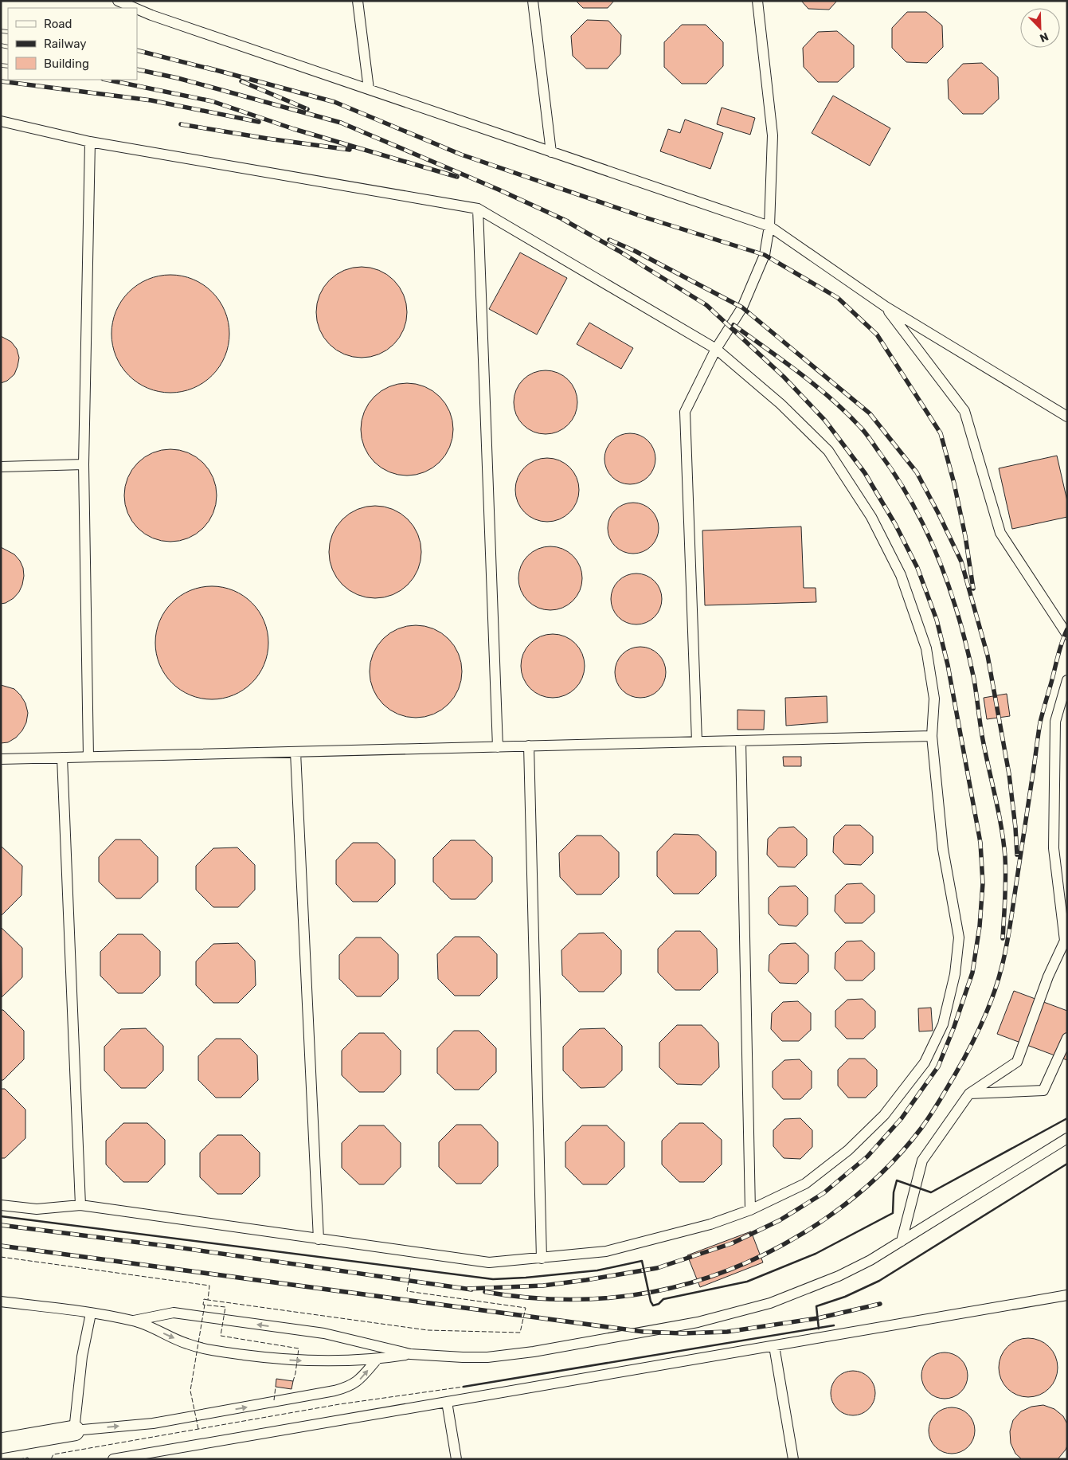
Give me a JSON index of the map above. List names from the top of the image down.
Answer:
{
  "legend": ["Road", "Railway", "Building"],
  "north": "bottom right"
}
